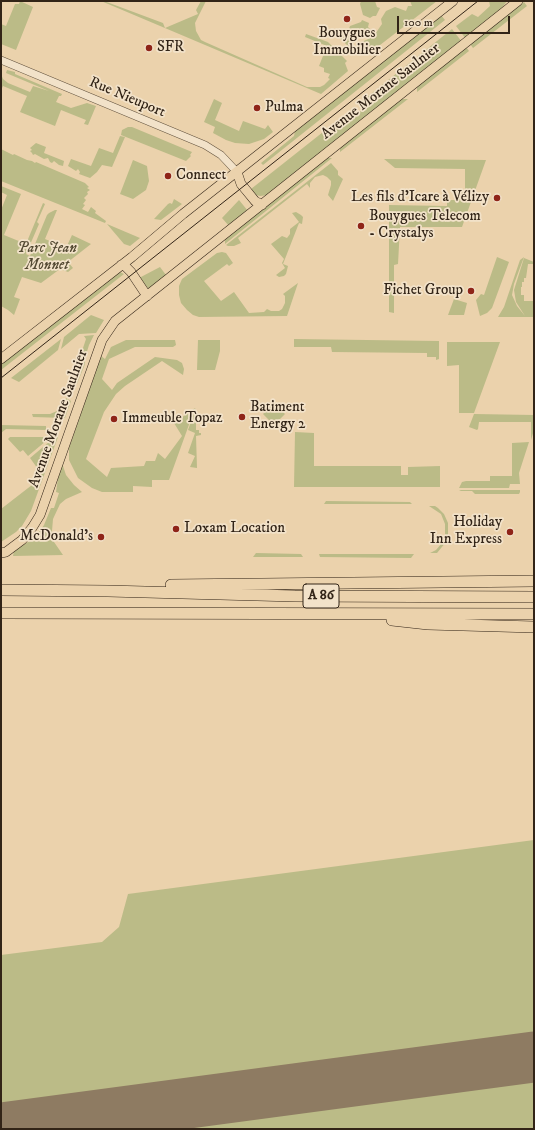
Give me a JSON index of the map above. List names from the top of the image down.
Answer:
{
  "streets": {
    "highway": ["A 86"],
    "main road": ["Avenue Morane Saulnier"],
    "street": ["Rue Nieuport"]
  },
  "crossings": [
    ["Avenue Morane Saulnier", "Rue Nieuport"]
  ],
  "parks": ["Parc Jean Monnet"],
  "places": [
    "Bouygues Immobilier",
    "SFR",
    "Pulma",
    "Connect",
    "Les fils d'Icare à Vélizy",
    "Bouygues Telecom - Crystalys",
    "Fichet Group",
    "Batiment Energy 2",
    "Immeuble Topaz",
    "Loxam Location",
    "Holiday Inn Express",
    "McDonald's"
  ],
  "scale_bar": "100 m"
}
